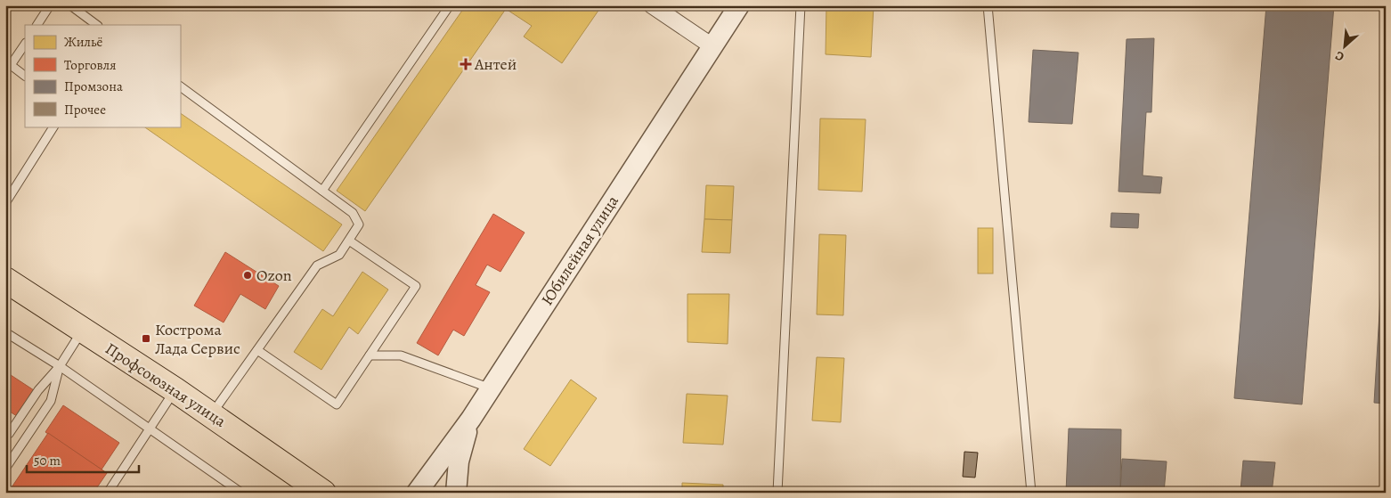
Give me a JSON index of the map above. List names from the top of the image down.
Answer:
{
  "streets": {
    "highway": ["Профсоюзная улица"],
    "street": ["Юбилейная улица"]
  },
  "places": {
    "health": ["Антей"],
    "other": ["Ozon"],
    "transit": ["Кострома Лада Сервис"]
  },
  "legend": [
    "Жильё",
    "Торговля",
    "Промзона",
    "Прочее"
  ],
  "scale_bar": "50 m",
  "north": "bottom left"
}
